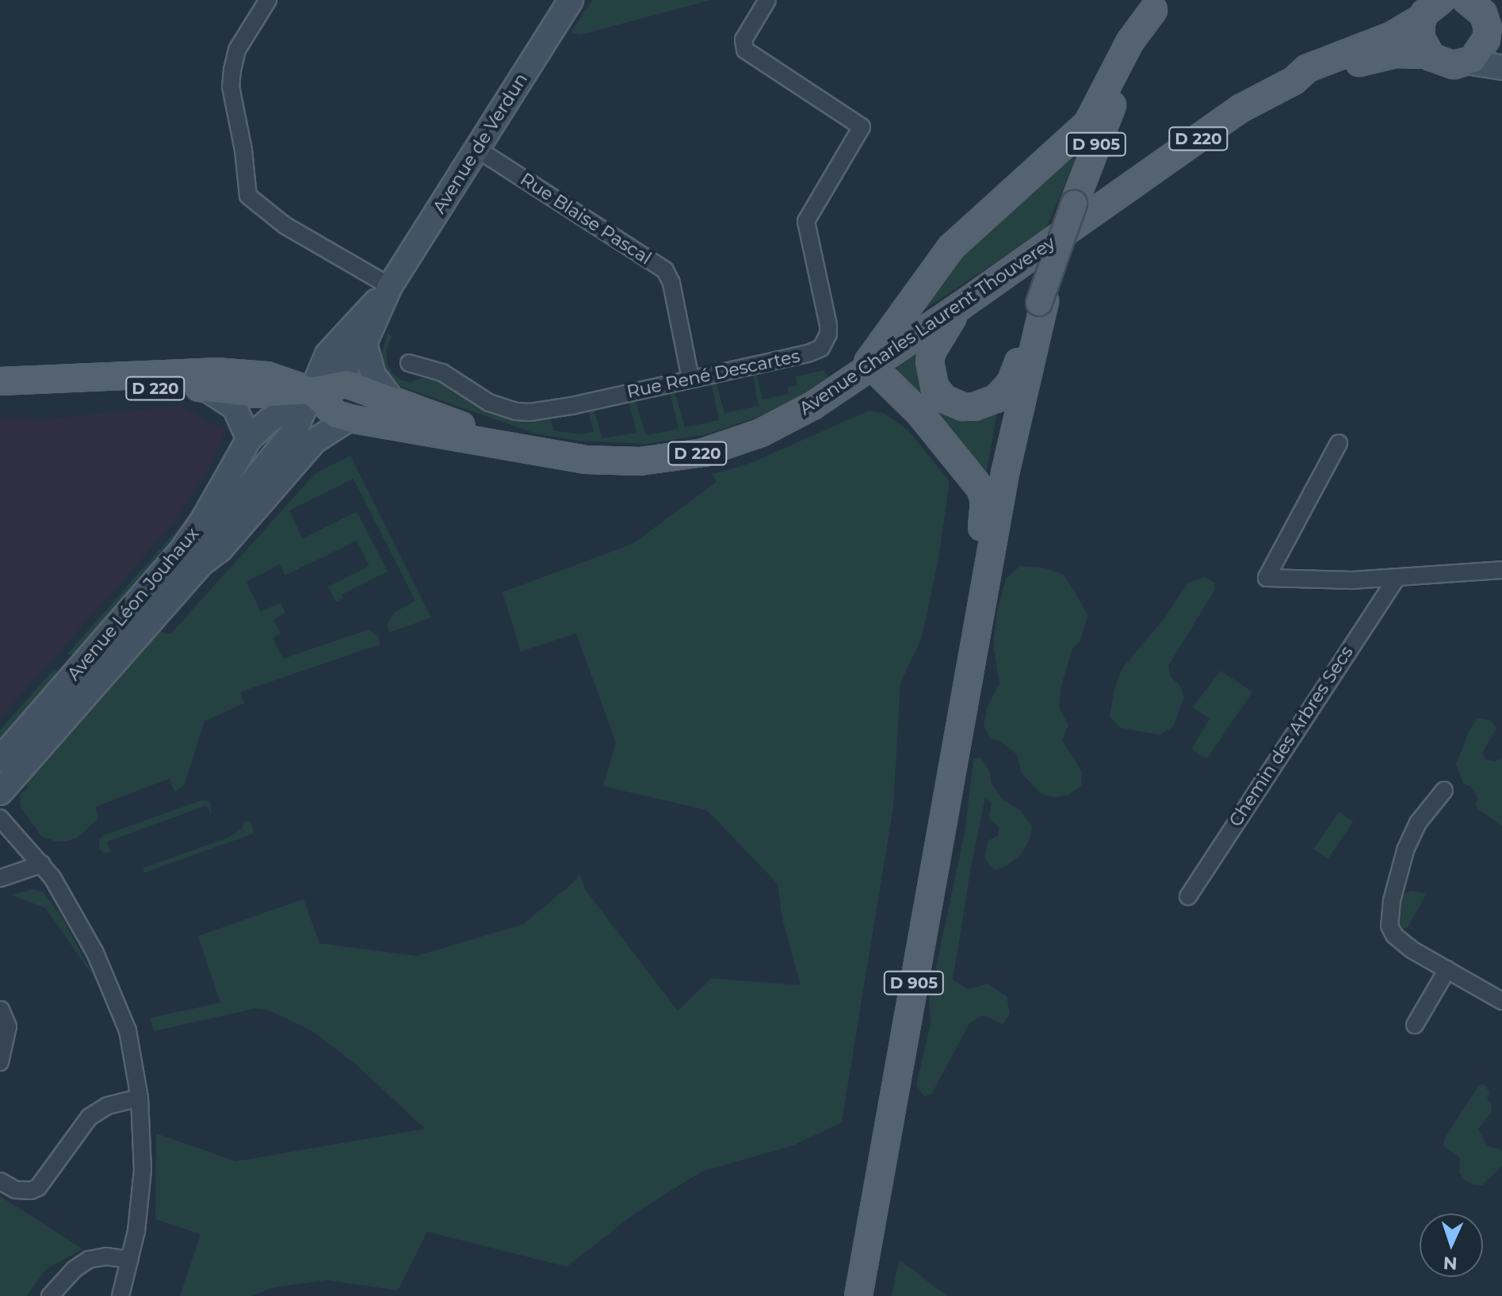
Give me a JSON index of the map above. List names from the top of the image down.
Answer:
{
  "streets": {
    "main road": [
      "D 220",
      "Avenue de Verdun",
      "D 905",
      "Avenue Charles Laurent Thouverey",
      "Avenue Léon Jouhaux"
    ],
    "street": ["Rue Blaise Pascal", "Rue René Descartes", "Chemin des Arbres Secs"]
  },
  "crossings": [
    ["D 220", "Avenue de Verdun"],
    ["D 220", "Avenue Charles Laurent Thouverey"],
    ["D 220", "Avenue Léon Jouhaux"],
    ["Avenue de Verdun", "Rue Blaise Pascal"],
    ["Avenue de Verdun", "Avenue Charles Laurent Thouverey"],
    ["Avenue de Verdun", "Avenue Léon Jouhaux"],
    ["D 905", "Avenue Charles Laurent Thouverey"],
    ["Rue Blaise Pascal", "Rue René Descartes"],
    ["Avenue Charles Laurent Thouverey", "Avenue Léon Jouhaux"]
  ],
  "north": "bottom"
}
